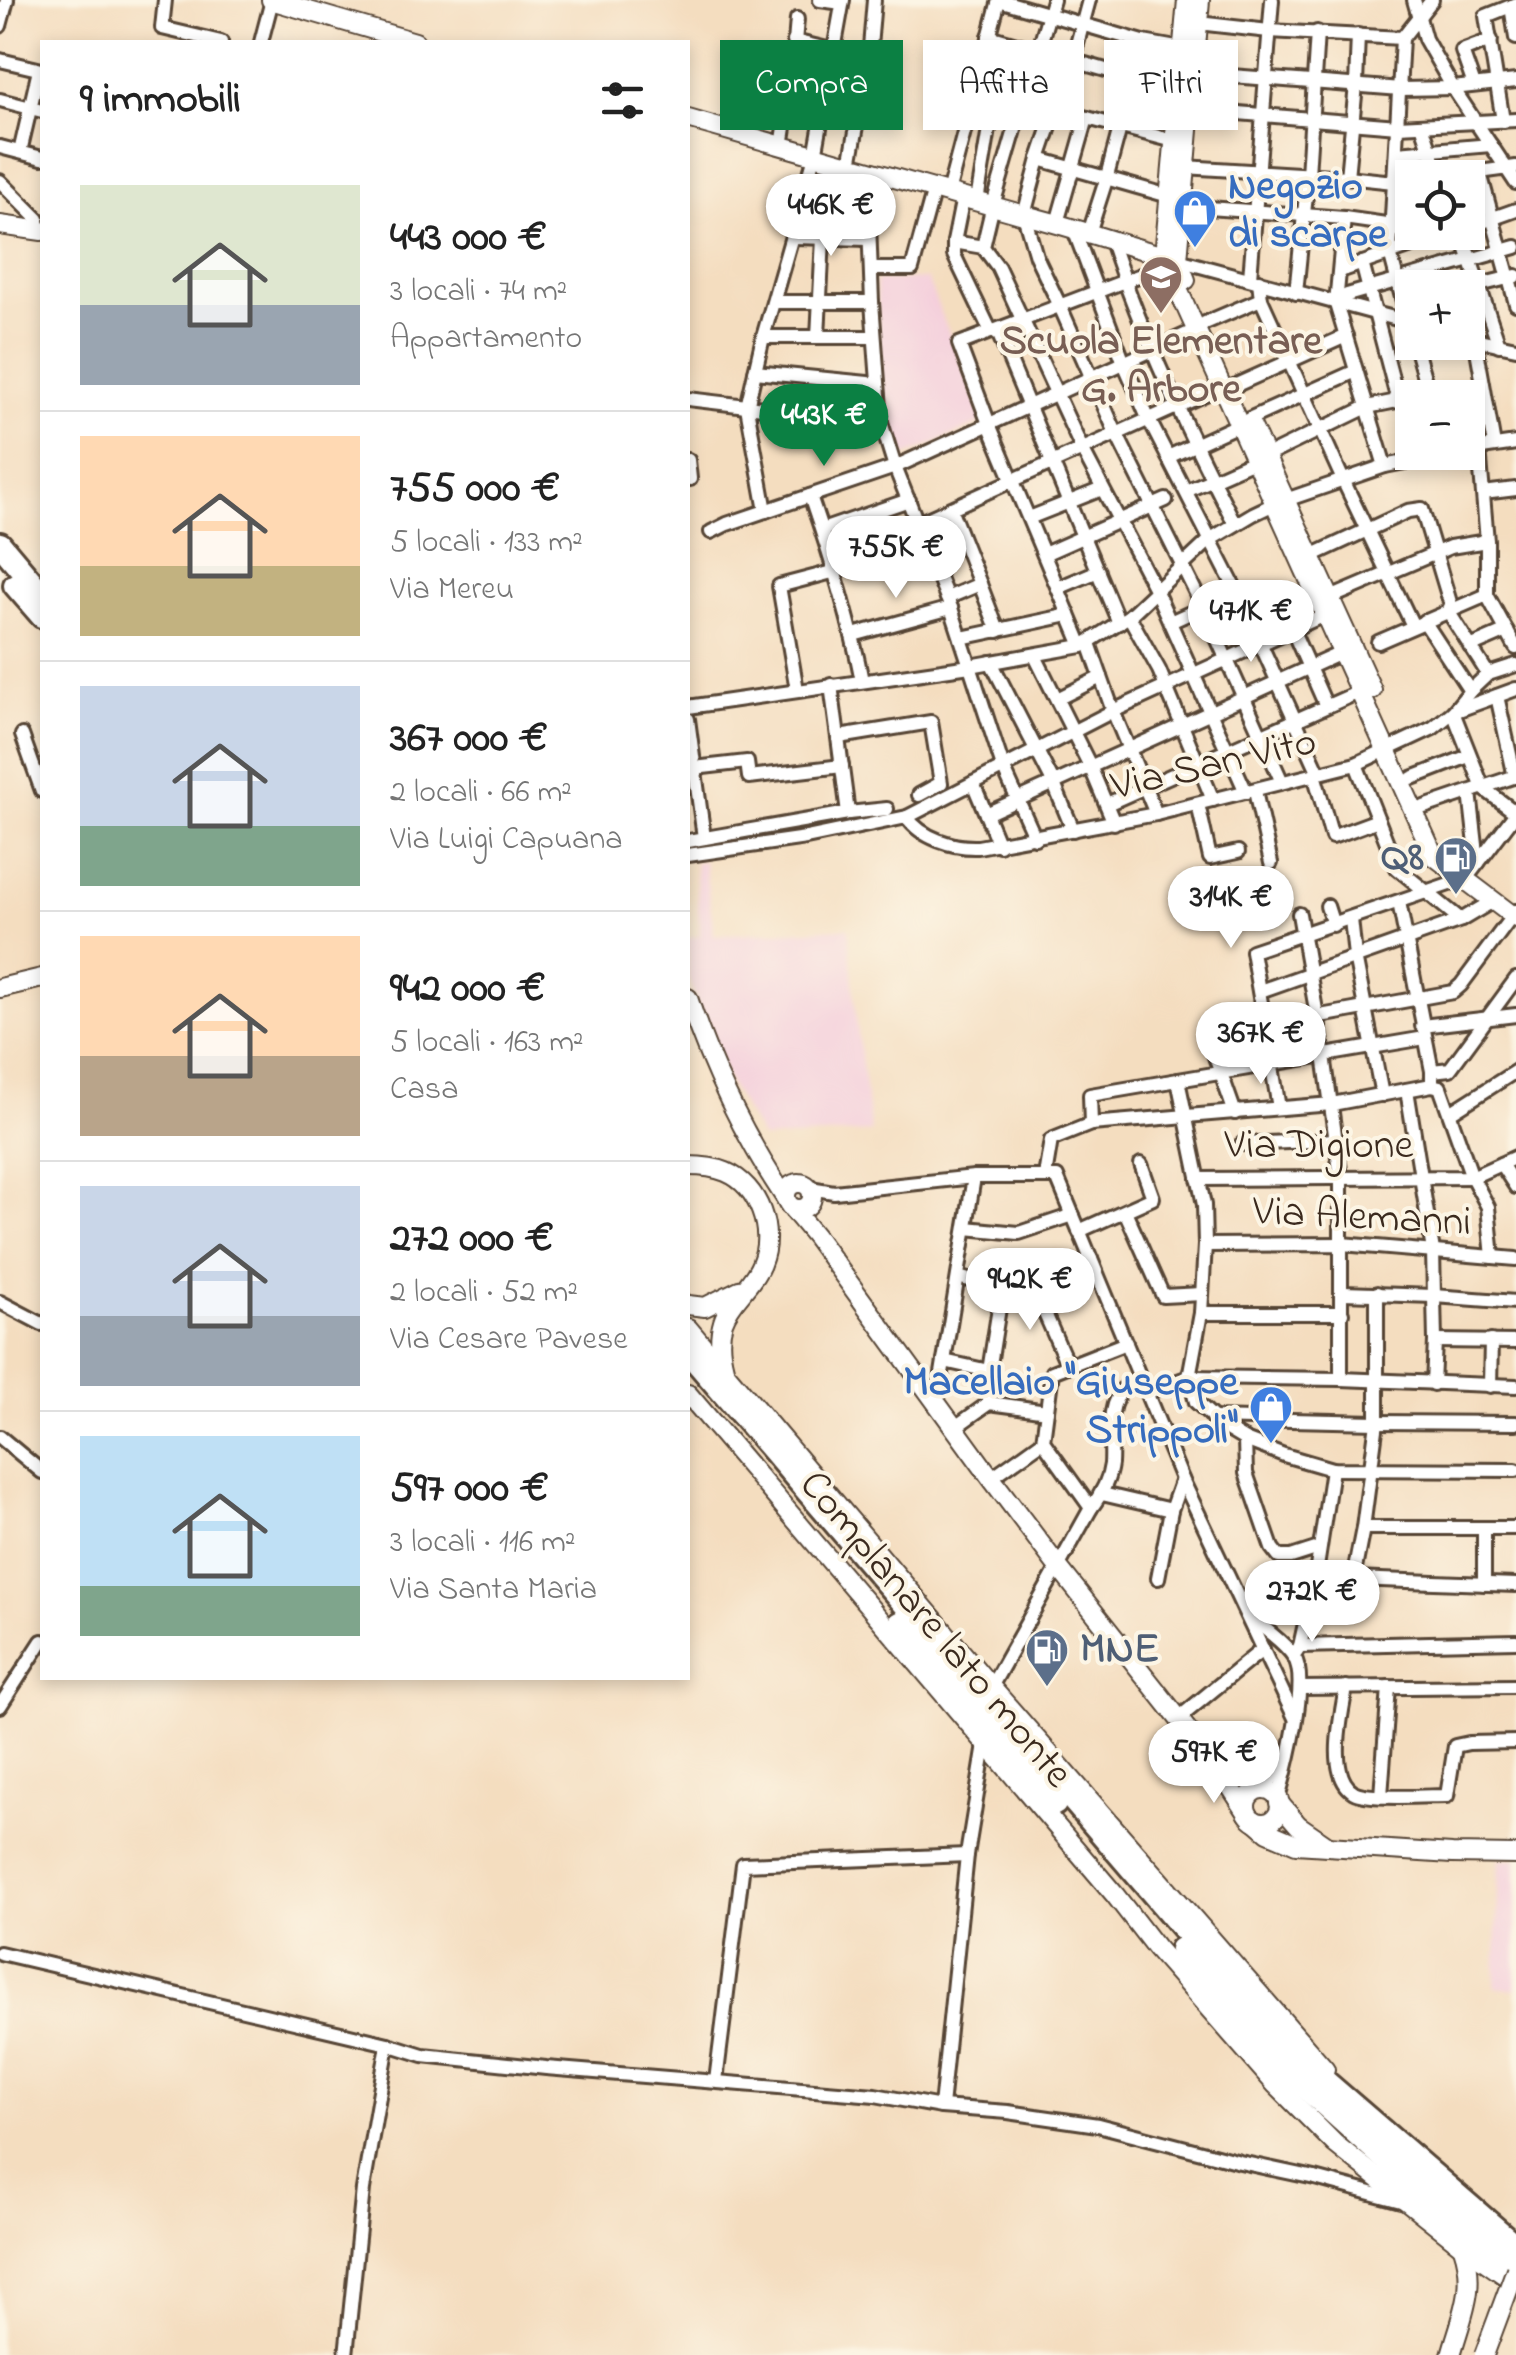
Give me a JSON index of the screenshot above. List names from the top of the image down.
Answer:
{
  "streets": {
    "street": [
      "Via San Vito",
      "Via Digione",
      "Via Alemanni",
      "Complanare lato monte"
    ]
  },
  "places": {
    "shop": ["Negozio di scarpe", "Macellaio \"Giuseppe Strippoli\""],
    "school or university": ["Scuola Elementare G. Arbore"],
    "fuel station": ["Q8", "MNE"]
  },
  "page": {
    "chip": ["Compra", "Affitta", "Filtri"],
    "heading": "9 immobili",
    "map_buttons": ["+", "−"],
    "list": [
      {
        "name": "443 000 €",
        "note": "3 locali · 74 m² · Appartamento"
      },
      {
        "name": "755 000 €",
        "note": "5 locali · 133 m² · Via Mereu"
      },
      {
        "name": "367 000 €",
        "note": "2 locali · 66 m² · Via Luigi Capuana"
      },
      {
        "name": "942 000 €",
        "note": "5 locali · 163 m² · Casa"
      },
      {
        "name": "272 000 €",
        "note": "2 locali · 52 m² · Via Cesare Pavese"
      },
      {
        "name": "597 000 €",
        "note": "3 locali · 116 m² · Via Santa Maria"
      }
    ],
    "price": [
      "446K €",
      "443K €",
      "755K €",
      "471K €",
      "314K €",
      "367K €",
      "942K €",
      "272K €",
      "597K €"
    ]
  }
}
